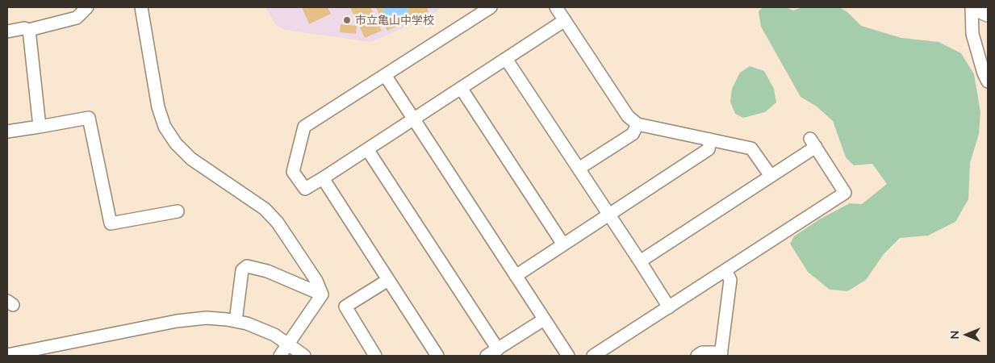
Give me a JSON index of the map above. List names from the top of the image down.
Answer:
{
  "places": ["市立亀山中学校"],
  "north": "left"
}
